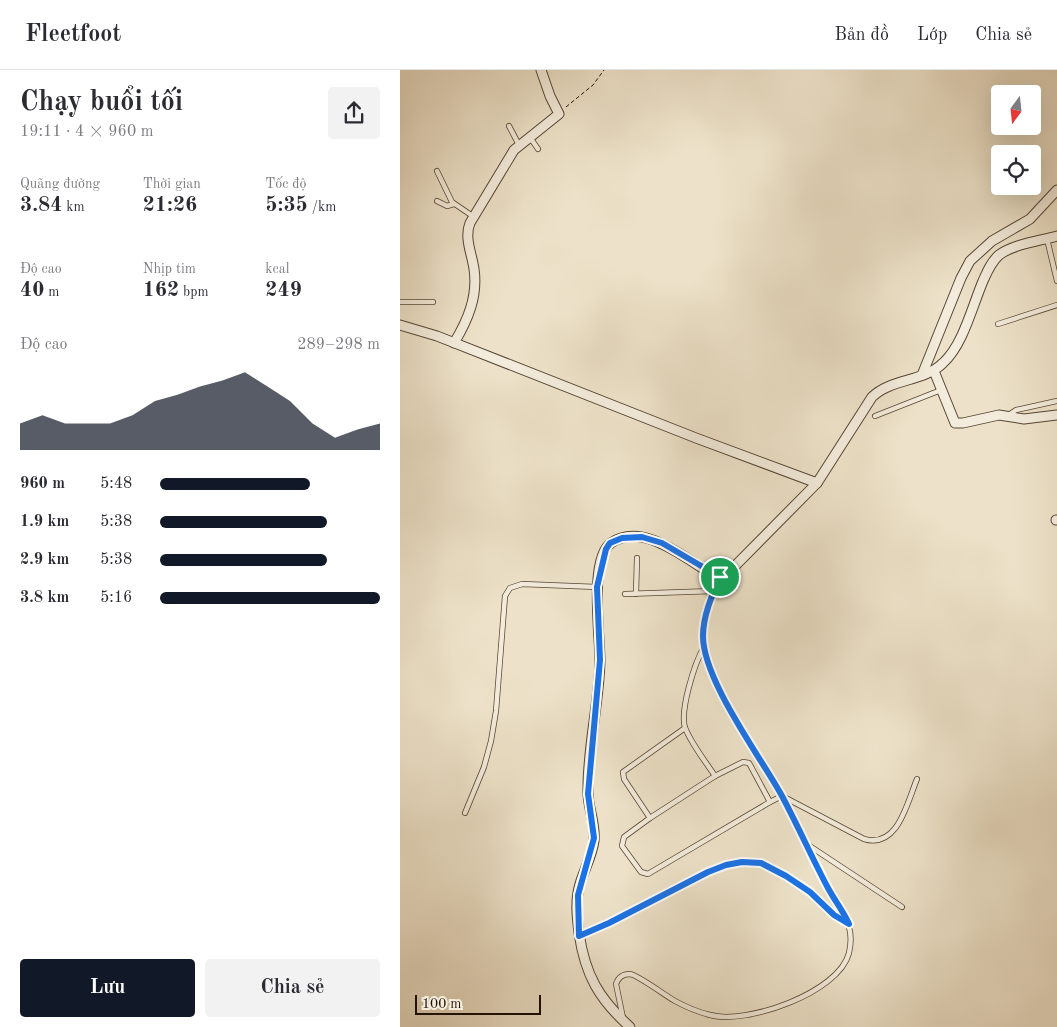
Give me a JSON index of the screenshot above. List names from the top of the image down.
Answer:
{
  "scale_bar": "100 m",
  "north": "bottom",
  "page": {
    "header": "Fleetfoot",
    "nav": ["Bản đồ", "Lớp", "Chia sẻ"],
    "heading": ["Chạy buổi tối", "19:11 · 4 × 960 m"],
    "stats": [
      ["Quãng đường", "3.84 km"],
      ["Thời gian", "21:26"],
      ["Tốc độ", "5:35 /km"],
      ["Độ cao", "40 m"],
      ["Nhịp tim", "162 bpm"],
      ["kcal", "249"]
    ],
    "chart": ["Độ cao", "289–298 m"],
    "list": [
      {
        "name": "960 m",
        "note": "5:48"
      },
      {
        "name": "1.9 km",
        "note": "5:38"
      },
      {
        "name": "2.9 km",
        "note": "5:38"
      },
      {
        "name": "3.8 km",
        "note": "5:16"
      }
    ],
    "buttons": ["Lưu", "Chia sẻ"],
    "scale": "100 m"
  }
}
